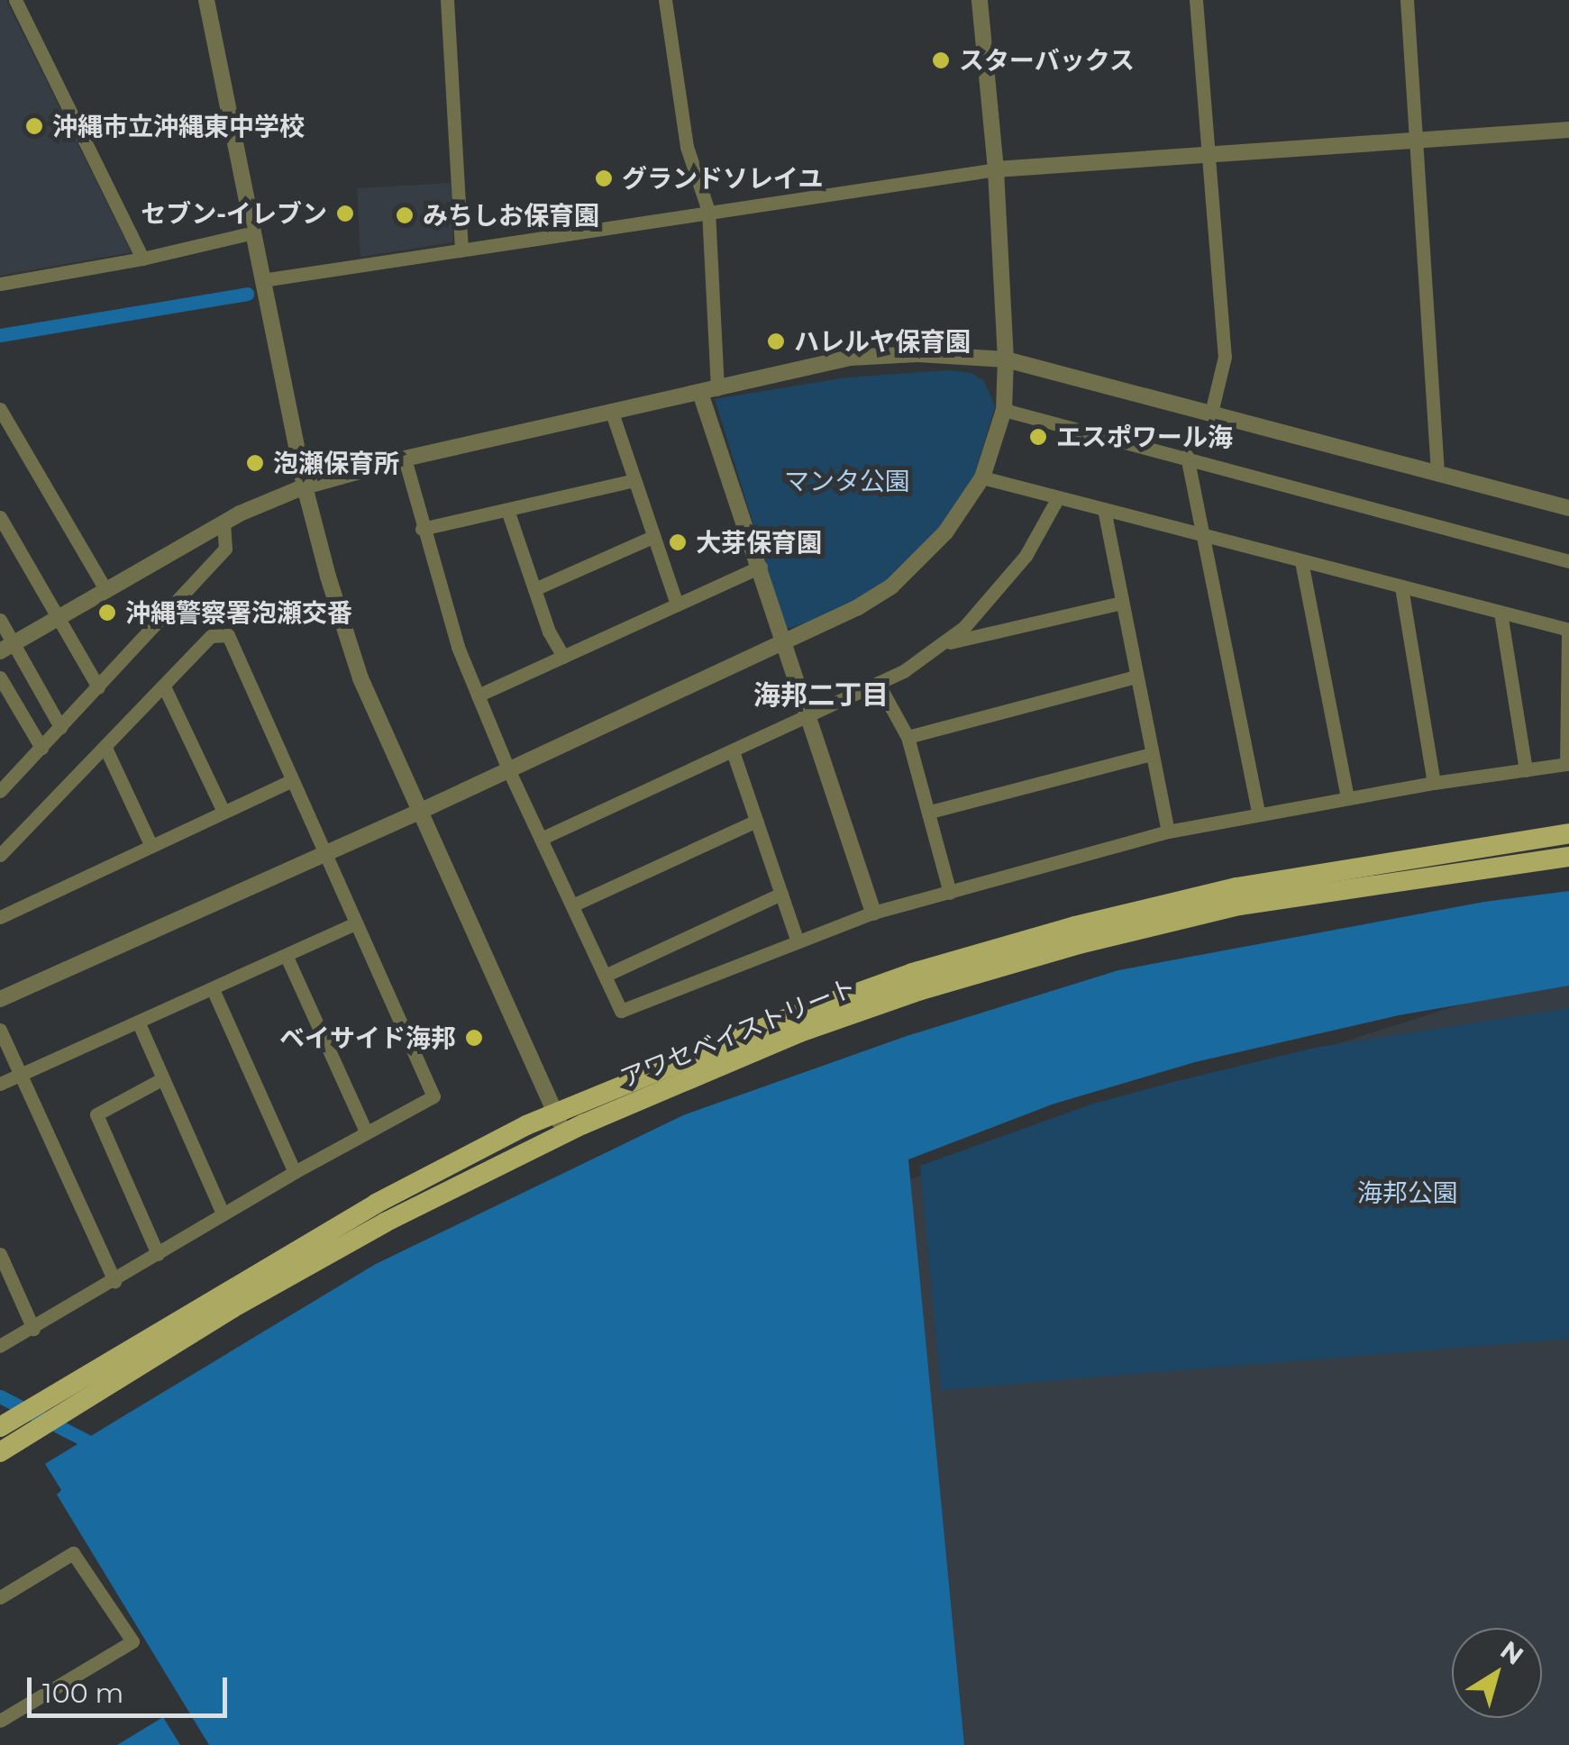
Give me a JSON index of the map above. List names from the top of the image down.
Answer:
{
  "streets": {
    "main road": ["アワセベイストリート"]
  },
  "districts": ["海邦二丁目"],
  "parks": ["マンタ公園", "海邦公園"],
  "places": [
    "スターバックス",
    "沖縄市立沖縄東中学校",
    "グランドソレイユ",
    "セブン-イレブン",
    "みちしお保育園",
    "ハレルヤ保育園",
    "エスポワール海",
    "泡瀬保育所",
    "大芽保育園",
    "沖縄警察署泡瀬交番",
    "ベイサイド海邦"
  ],
  "scale_bar": "100 m",
  "north": "top right"
}
